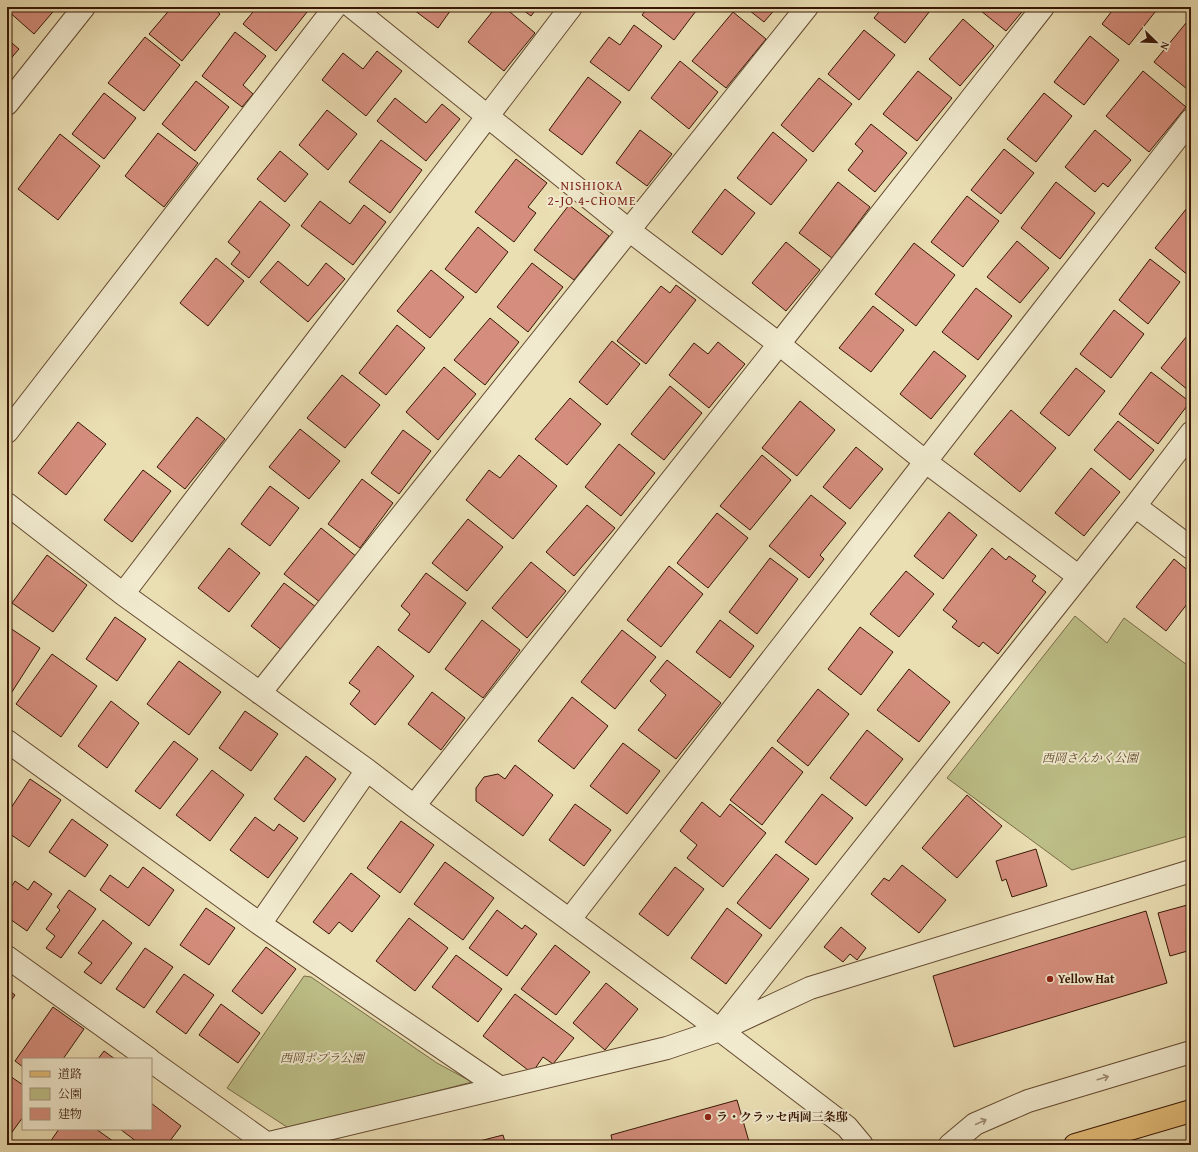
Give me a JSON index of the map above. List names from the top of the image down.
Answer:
{
  "districts": ["NISHIOKA 2-JO 4-CHOME"],
  "parks": ["西岡さんかく公園", "西岡ポプラ公園"],
  "places": ["Yellow Hat", "ラ・クラッセ西岡三条邸"],
  "legend": ["道路", "公園", "建物"],
  "north": "bottom right"
}
